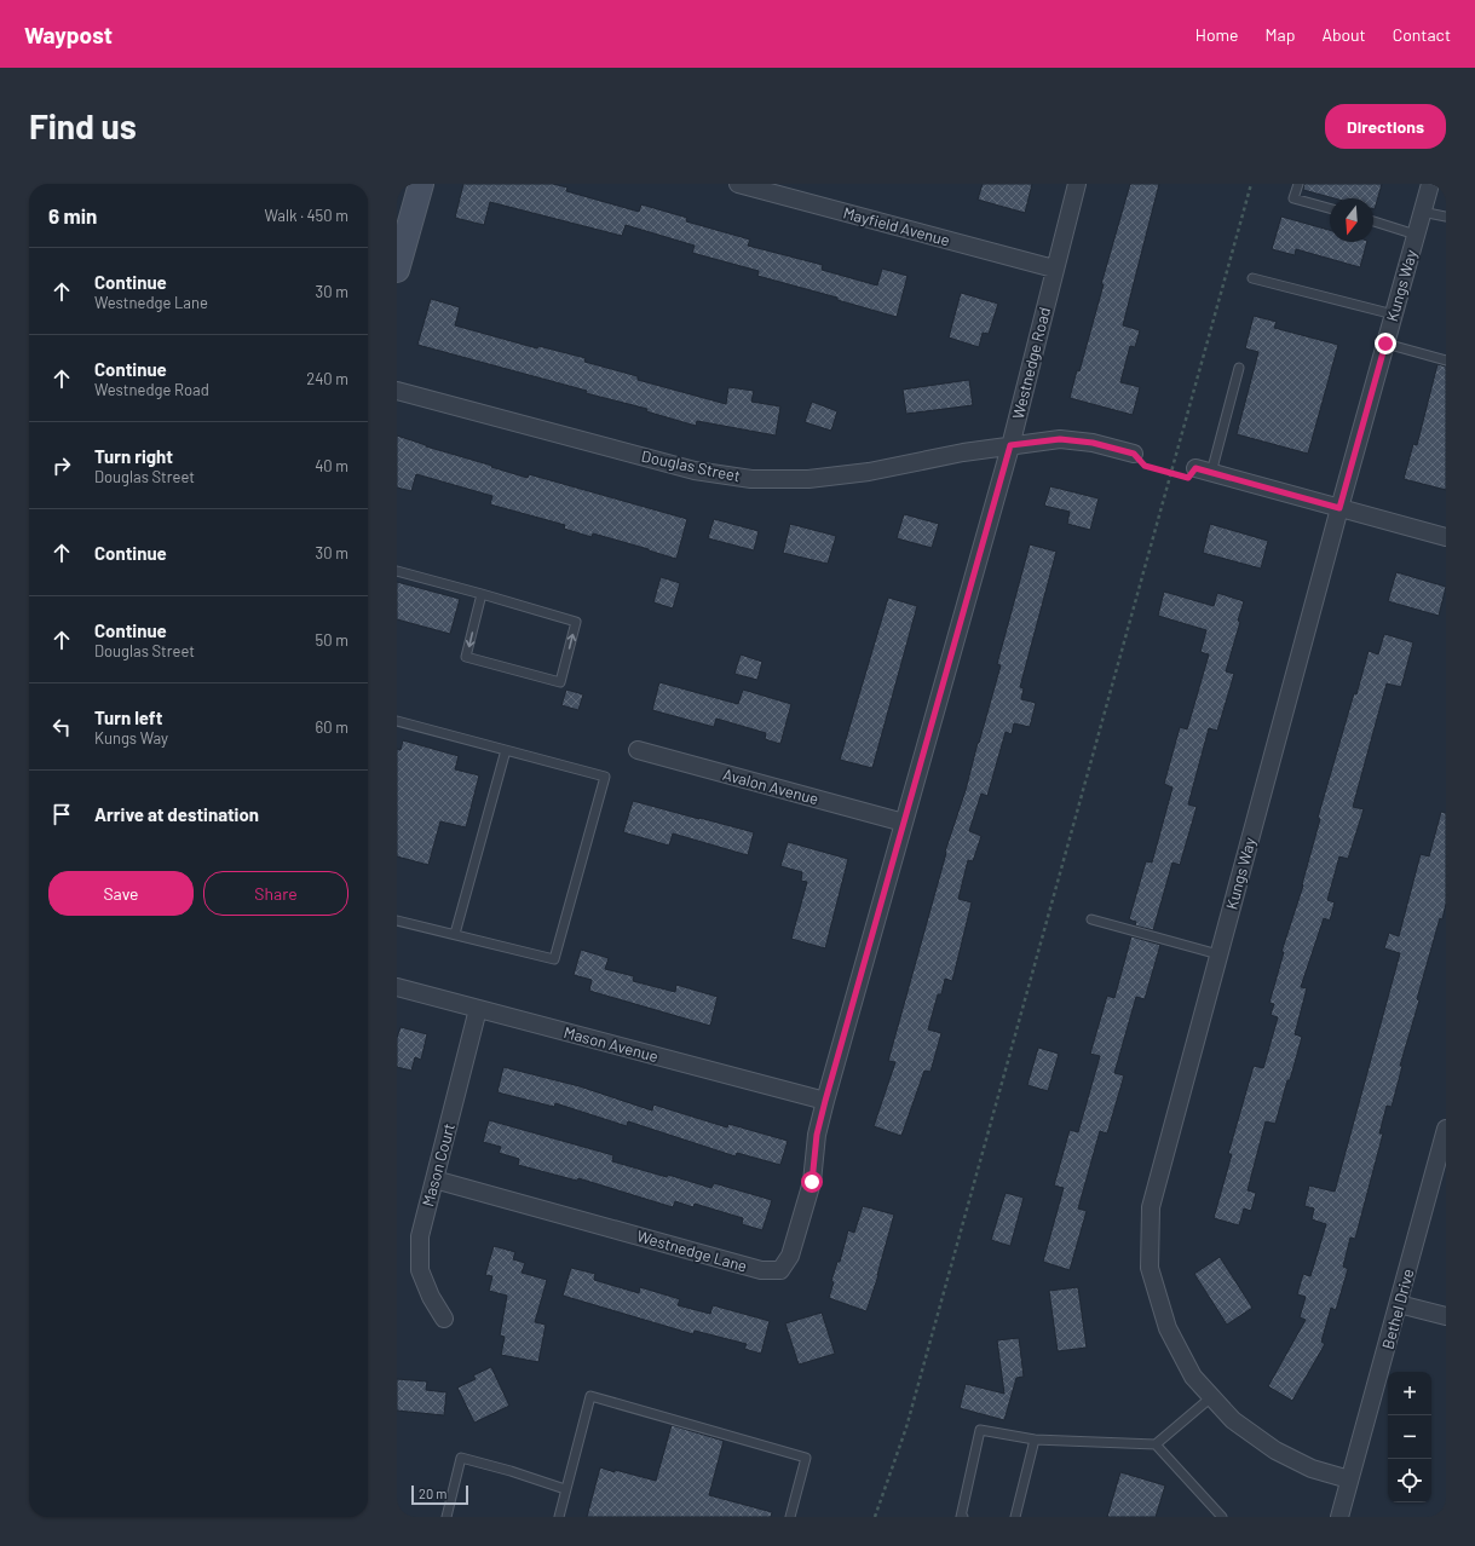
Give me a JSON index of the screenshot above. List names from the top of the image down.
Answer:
{
  "streets": {
    "street": [
      "Mayfield Avenue",
      "Kungs Way",
      "Westnedge Road",
      "Douglas Street",
      "Avalon Avenue",
      "Mason Avenue",
      "Mason Court",
      "Westnedge Lane",
      "Bethel Drive"
    ]
  },
  "crossings": [
    ["Mayfield Avenue", "Westnedge Road"],
    ["Kungs Way", "Bethel Drive"],
    ["Westnedge Road", "Douglas Street"],
    ["Westnedge Road", "Avalon Avenue"],
    ["Westnedge Road", "Mason Avenue"],
    ["Westnedge Road", "Westnedge Lane"],
    ["Mason Avenue", "Mason Court"],
    ["Mason Avenue", "Westnedge Lane"],
    ["Mason Court", "Westnedge Lane"]
  ],
  "scale_bar": "20 m",
  "north": "bottom",
  "page": {
    "header": "Waypost",
    "nav": [
      "Home",
      "Map",
      "About",
      "Contact"
    ],
    "buttons": [
      "Directions",
      ["Save", "Share"]
    ],
    "title": "Find us",
    "heading": ["6 min", "Walk · 450 m"],
    "list": [
      ["Continue", "Westnedge Lane", "30 m"],
      ["Continue", "Westnedge Road", "240 m"],
      ["Turn right", "Douglas Street", "40 m"],
      ["Continue", "30 m"],
      ["Continue", "Douglas Street", "50 m"],
      ["Turn left", "Kungs Way", "60 m"],
      "Arrive at destination"
    ],
    "map_buttons": ["+", "−"],
    "scale": "20 m"
  }
}
